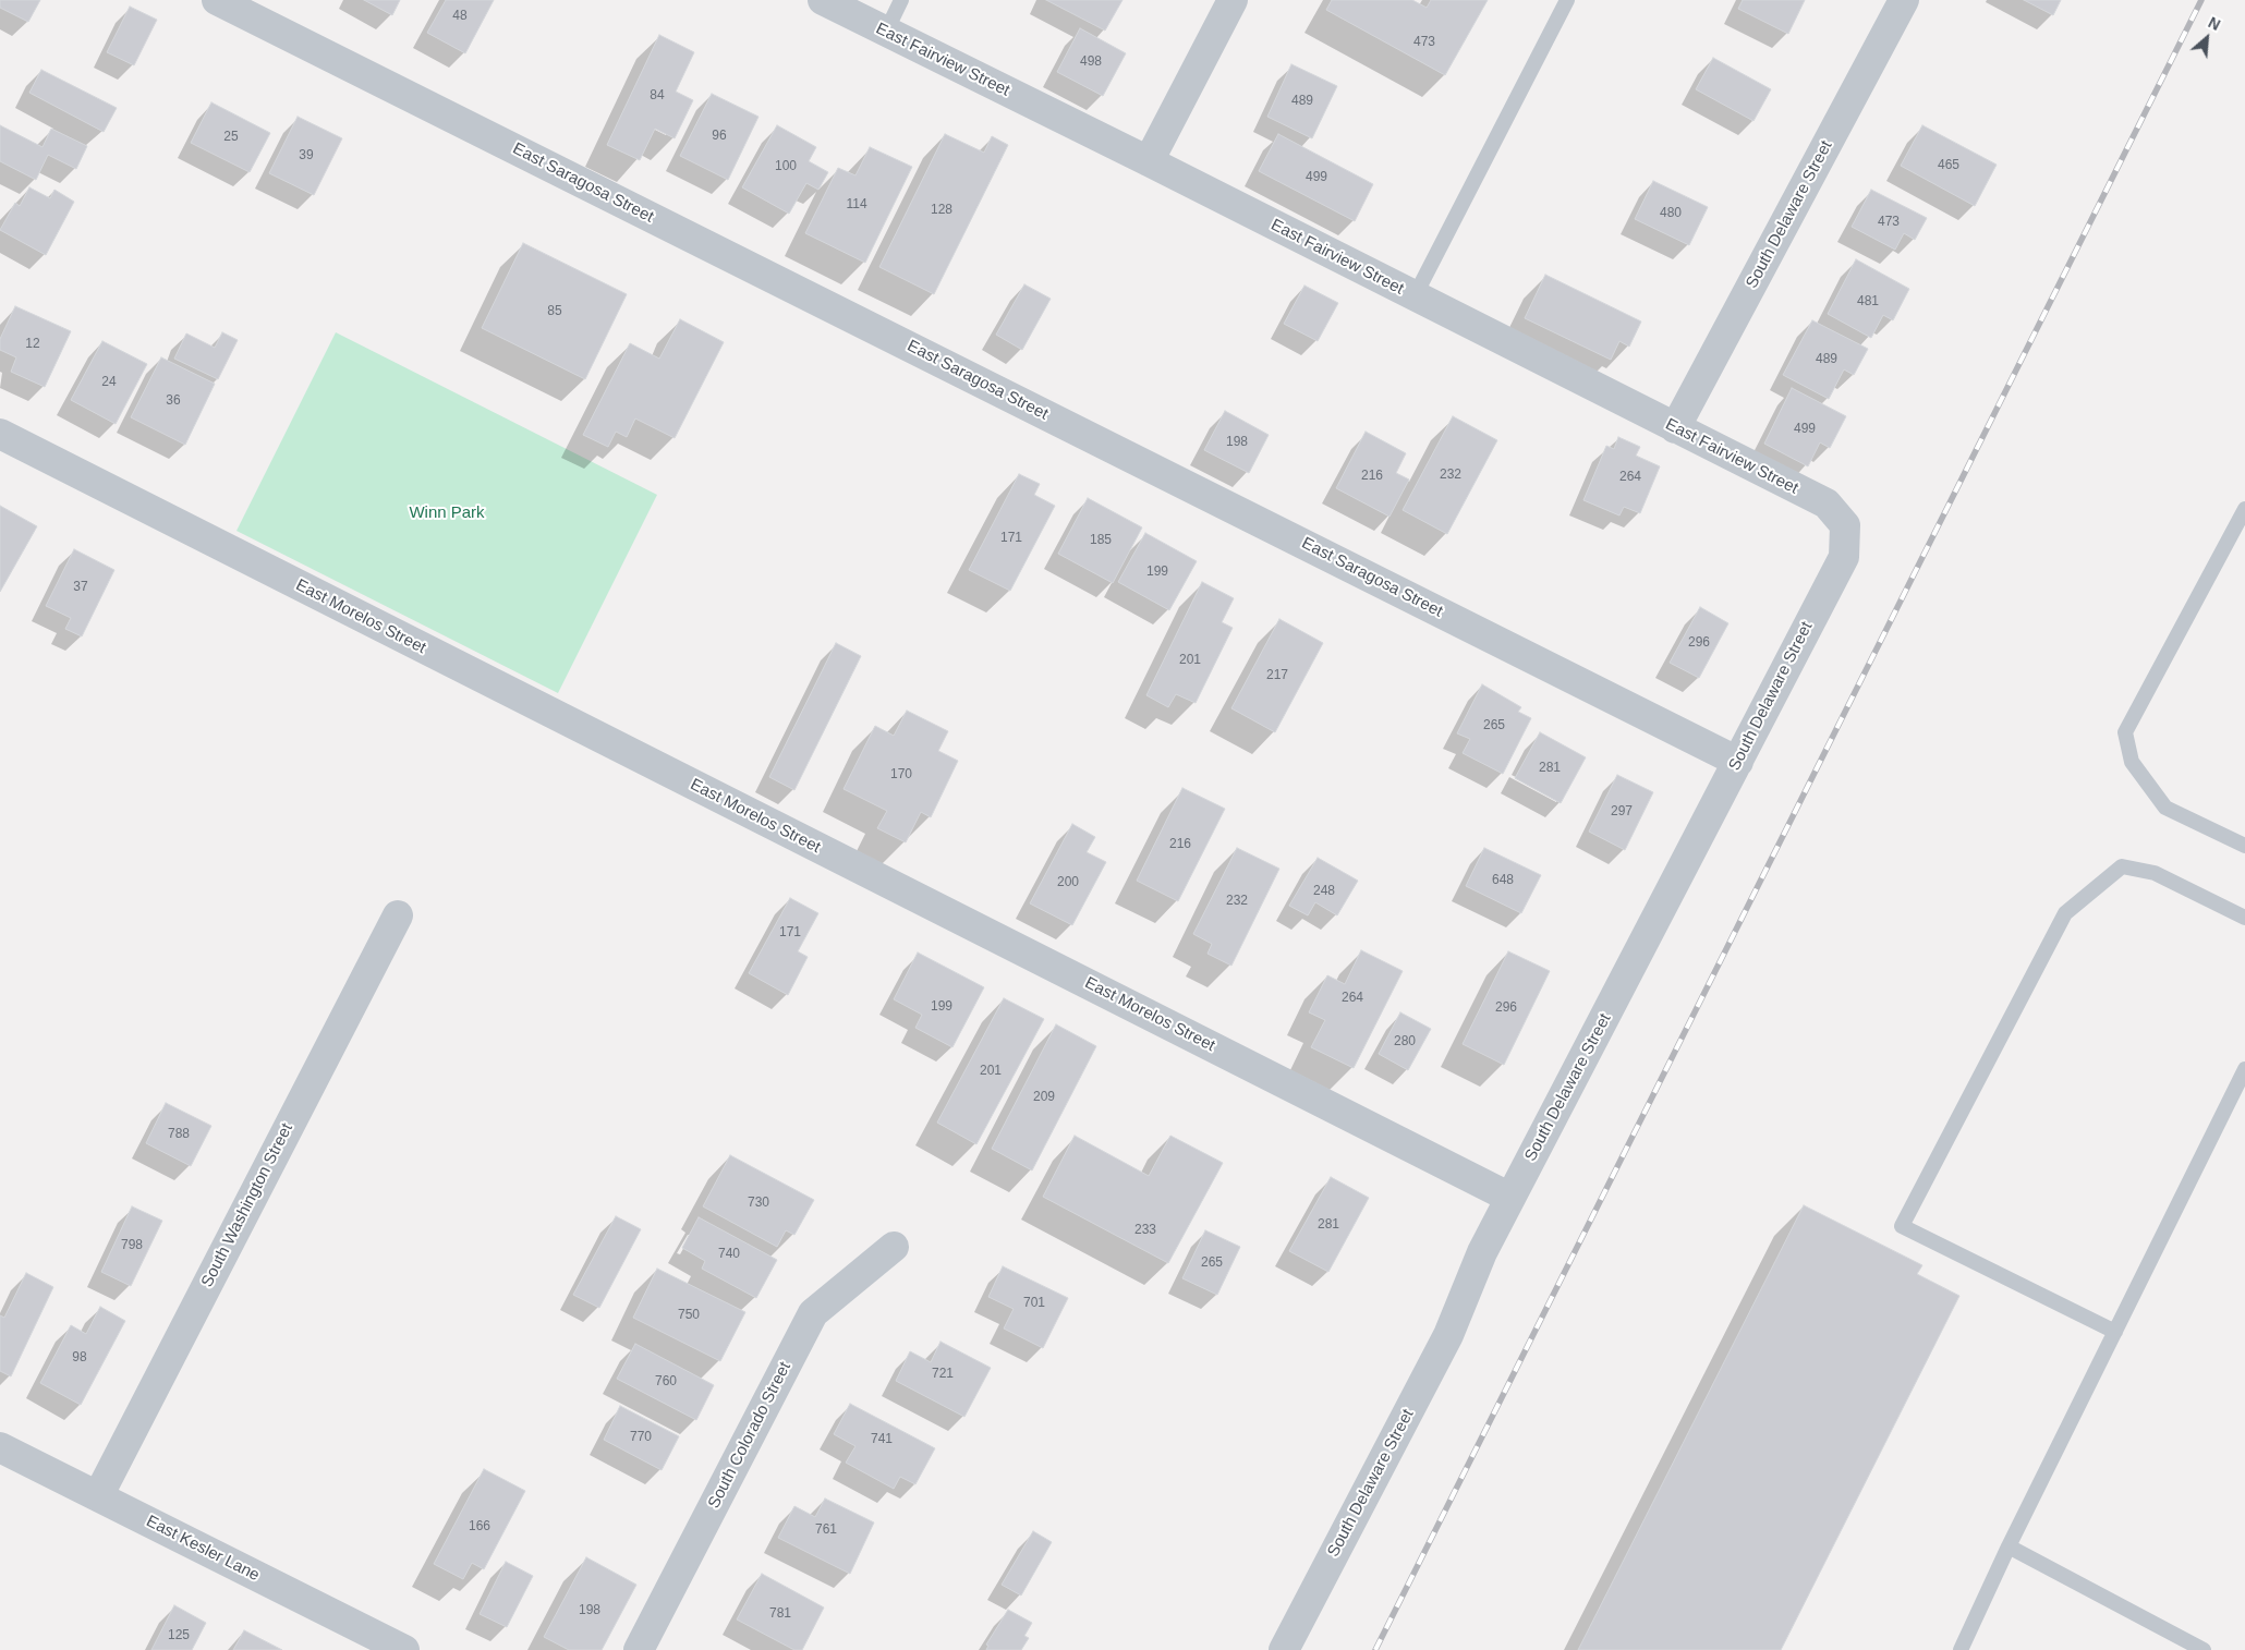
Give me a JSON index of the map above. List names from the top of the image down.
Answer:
{
  "streets": {
    "street": [
      "East Fairview Street",
      "East Saragosa Street",
      "South Delaware Street",
      "East Morelos Street",
      "South Washington Street",
      "South Colorado Street",
      "East Kesler Lane"
    ]
  },
  "crossings": [
    ["East Fairview Street", "South Delaware Street"],
    ["East Saragosa Street", "South Delaware Street"],
    ["South Delaware Street", "East Morelos Street"],
    ["South Washington Street", "East Kesler Lane"]
  ],
  "parks": ["Winn Park"],
  "house_numbers": [
    "48",
    "473",
    "498",
    "84",
    "489",
    "96",
    "25",
    "39",
    "465",
    "100",
    "499",
    "114",
    "128",
    "480",
    "473",
    "481",
    "85",
    "12",
    "489",
    "24",
    "36",
    "499",
    "198",
    "232",
    "216",
    "264",
    "171",
    "185",
    "199",
    "37",
    "296",
    "201",
    "217",
    "265",
    "281",
    "170",
    "297",
    "216",
    "648",
    "200",
    "248",
    "232",
    "171",
    "264",
    "199",
    "296",
    "280",
    "201",
    "209",
    "788",
    "730",
    "281",
    "233",
    "798",
    "740",
    "265",
    "701",
    "750",
    "98",
    "721",
    "760",
    "770",
    "741",
    "166",
    "761",
    "198",
    "781",
    "125"
  ],
  "north": "top right"
}
